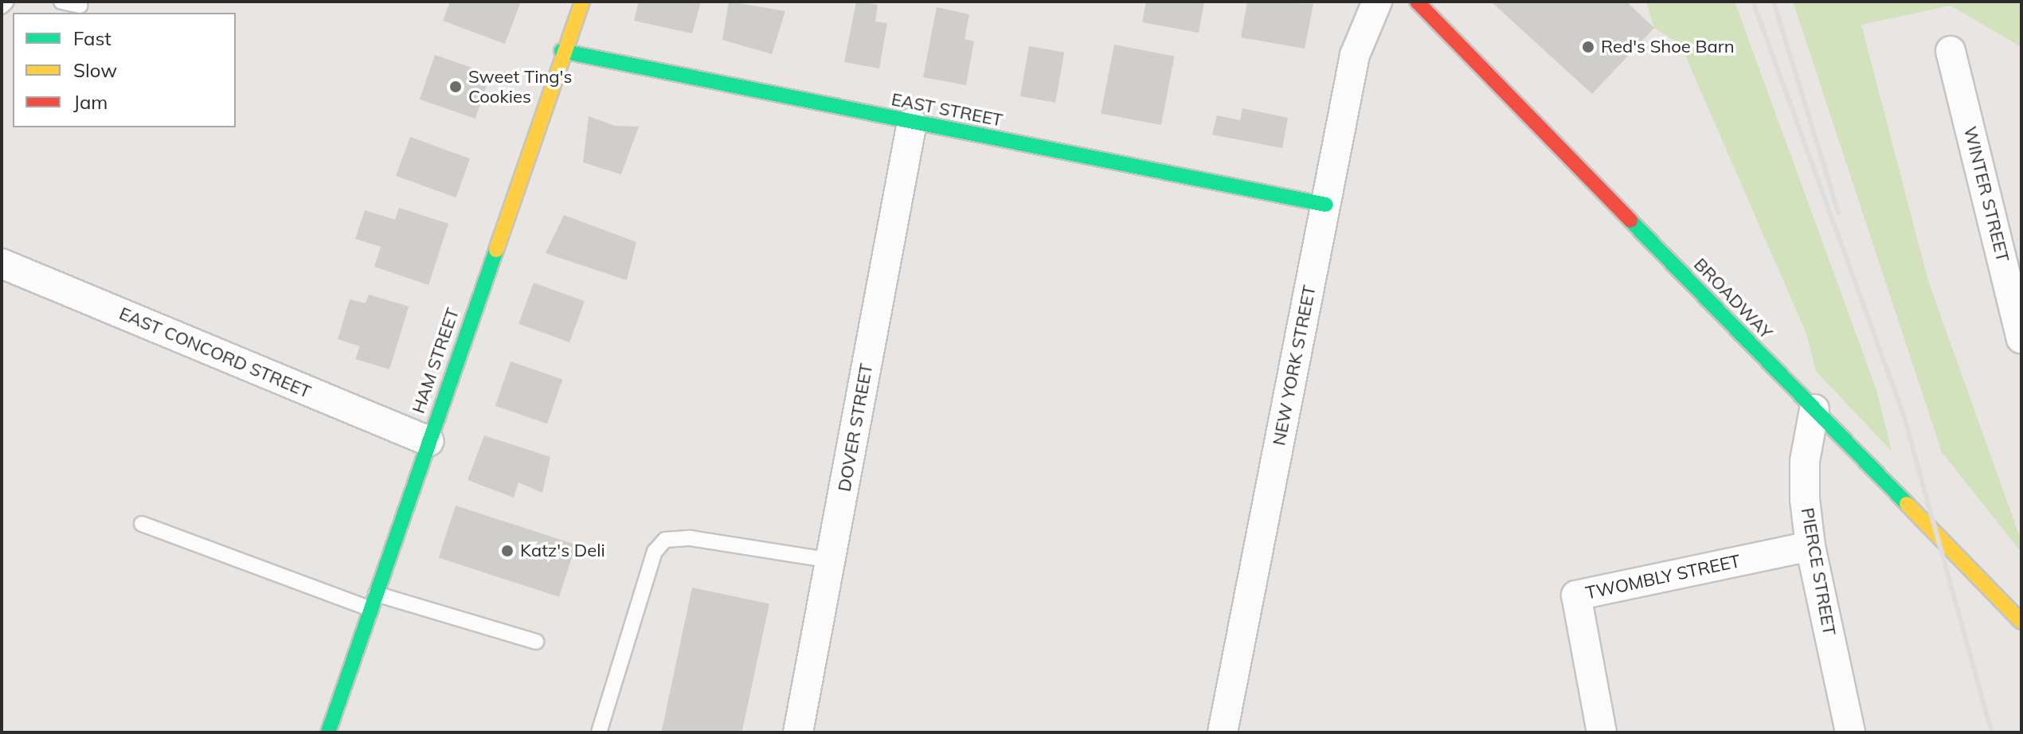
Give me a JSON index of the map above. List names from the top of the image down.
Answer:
{
  "streets": {
    "street": [
      "EAST STREET",
      "WINTER STREET",
      "BROADWAY",
      "EAST CONCORD STREET",
      "HAM STREET",
      "NEW YORK STREET",
      "DOVER STREET",
      "PIERCE STREET",
      "TWOMBLY STREET"
    ]
  },
  "crossings": [
    ["EAST STREET", "HAM STREET"],
    ["EAST STREET", "NEW YORK STREET"],
    ["EAST STREET", "DOVER STREET"],
    ["BROADWAY", "PIERCE STREET"],
    ["EAST CONCORD STREET", "HAM STREET"],
    ["PIERCE STREET", "TWOMBLY STREET"]
  ],
  "places": ["Red's Shoe Barn", "Sweet Ting's Cookies", "Katz's Deli"],
  "legend": ["Fast", "Slow", "Jam"]
}
